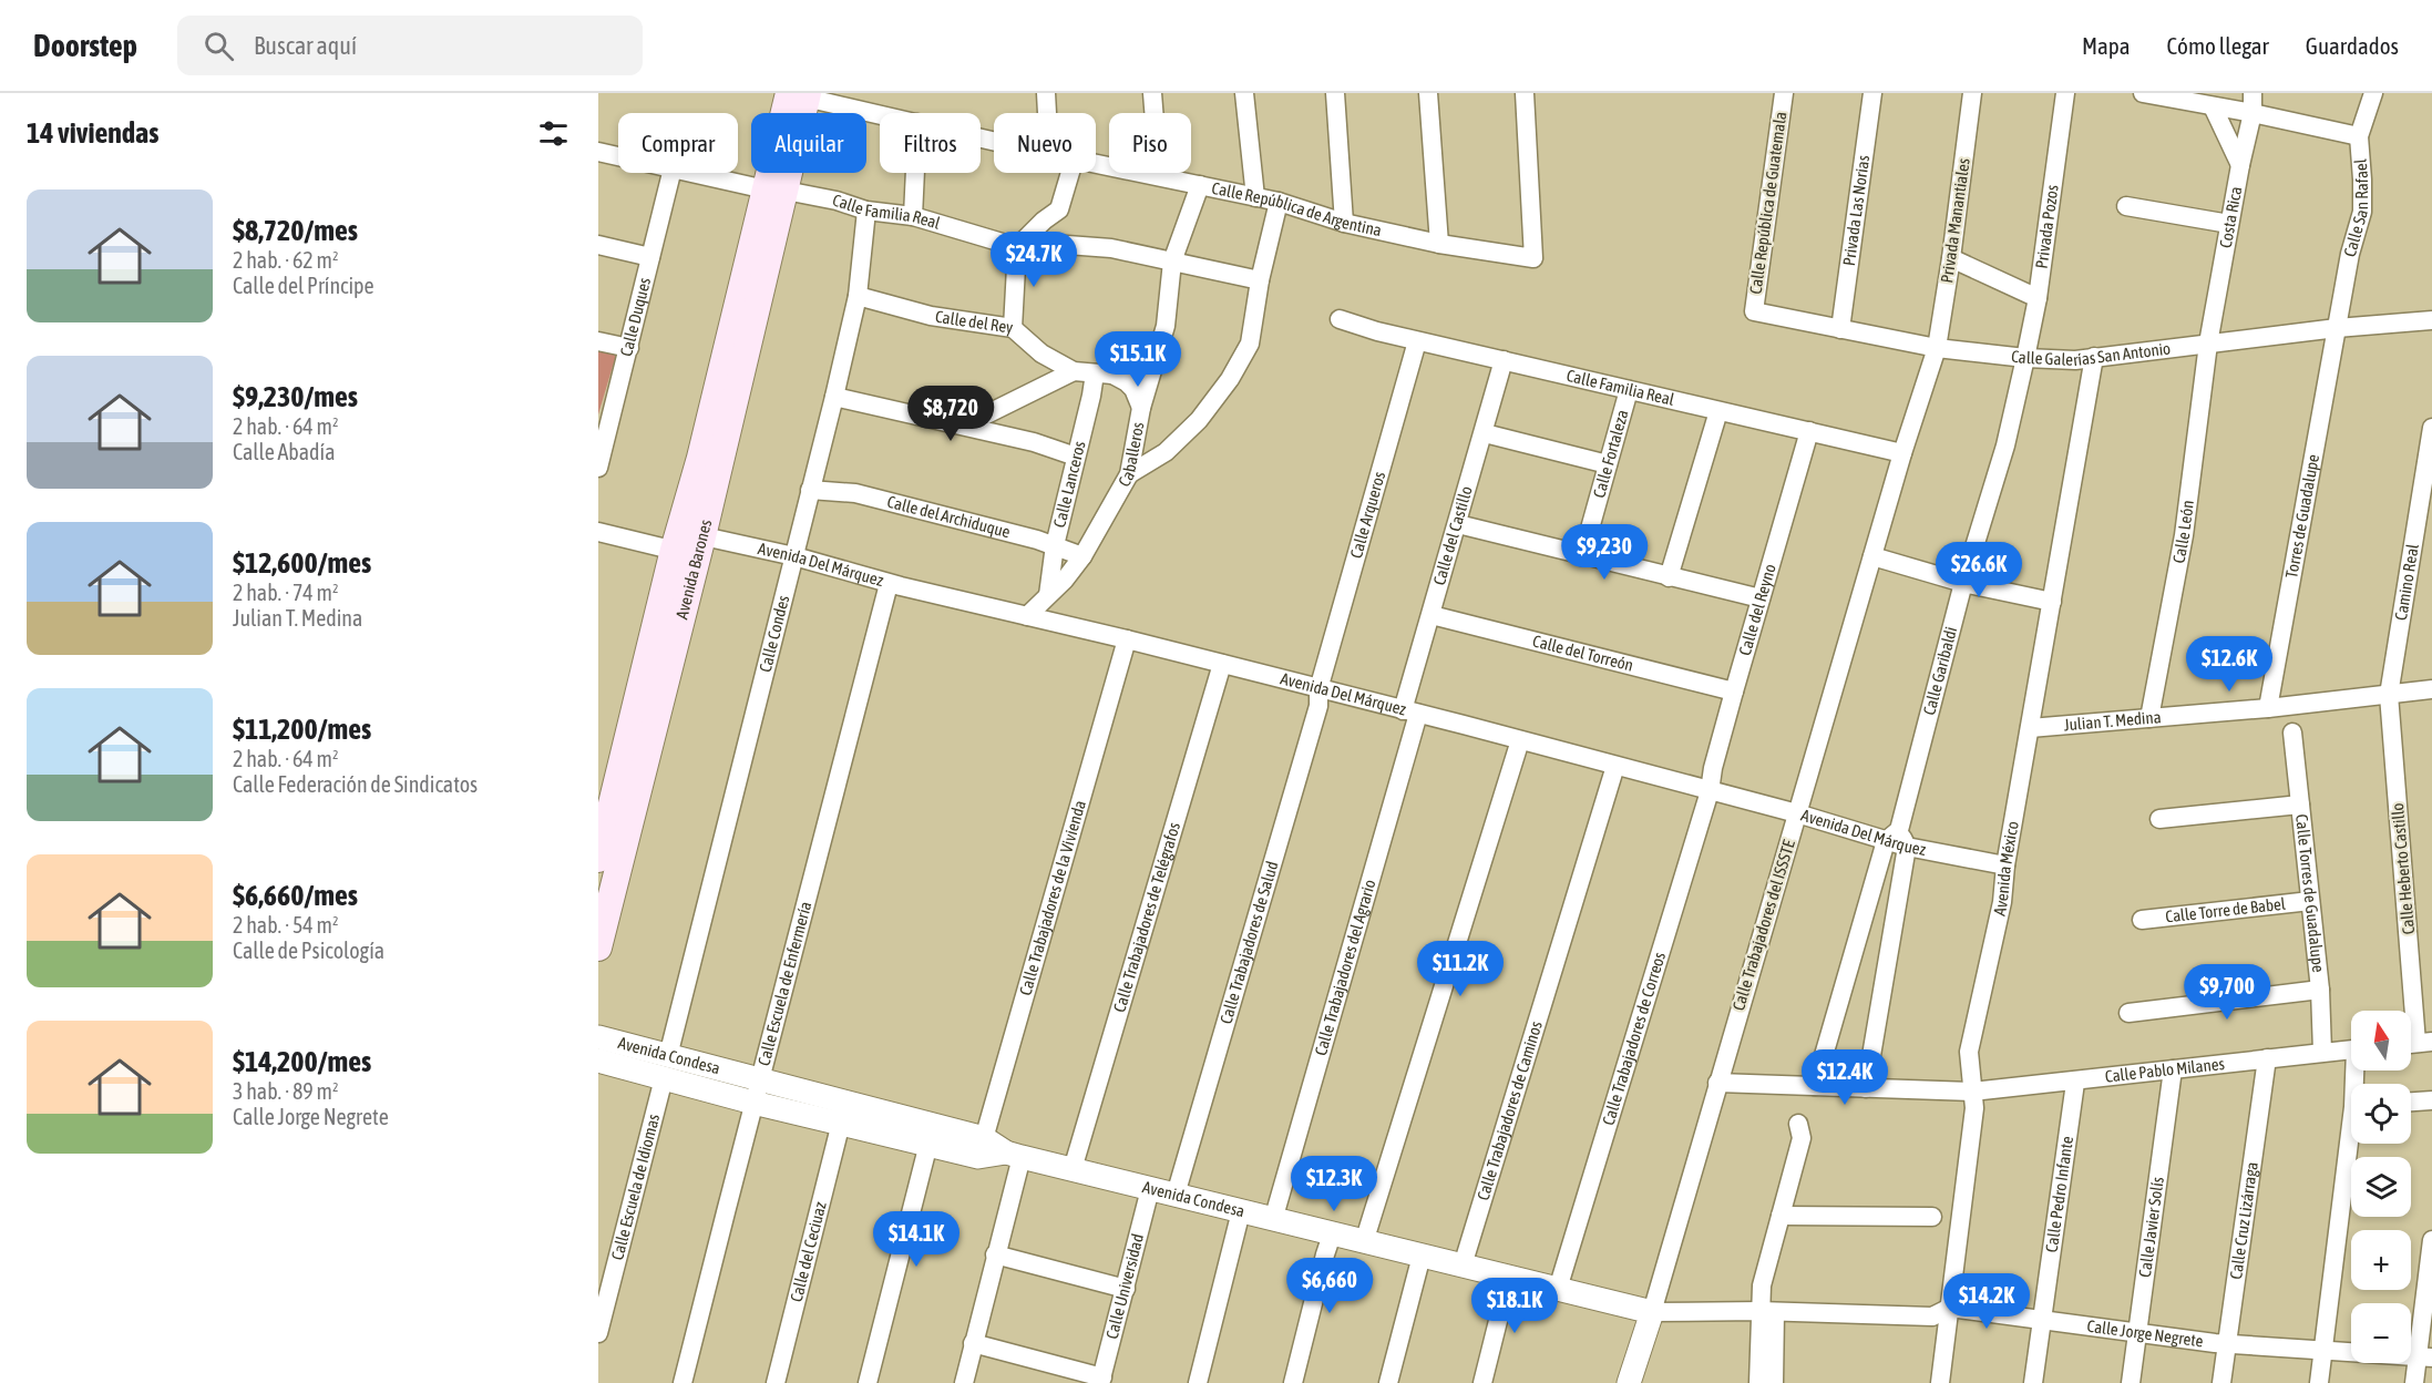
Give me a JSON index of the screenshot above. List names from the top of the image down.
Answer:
{
  "streets": {
    "main road": ["Avenida Barones"],
    "street": [
      "Calle República de Guatemala",
      "Calle San Rafael",
      "Calle República de Argentina",
      "Privada Las Norias",
      "Calle Familia Real",
      "Costa Rica",
      "Privada Manantiales",
      "Privada Pozos",
      "Calle Duques",
      "Calle del Rey",
      "Calle Galerías San Antonio",
      "Caballeros",
      "Calle Fortaleza",
      "Calle Lanceros",
      "Calle Arqueros",
      "Calle del Archiduque",
      "Torres de Guadalupe",
      "Calle León",
      "Calle del Castillo",
      "Avenida Del Márquez",
      "Camino Real",
      "Calle del Reyno",
      "Calle Condes",
      "Calle del Torreón",
      "Calle Garibaldi",
      "Julian T. Medina",
      "Avenida México",
      "Calle Heberto Castillo",
      "Calle Torres de Guadalupe",
      "Calle Trabajadores de la Vivienda",
      "Calle Torre de Babel",
      "Calle Trabajadores de Telégrafos",
      "Calle Trabajadores del ISSSTE",
      "Calle Trabajadores de Salud",
      "Calle Trabajadores del Agrario",
      "Calle Escuela de Enfermería",
      "Calle Trabajadores de Correos",
      "Avenida Condesa",
      "Calle Pablo Milanes",
      "Calle Trabajadores de Caminos",
      "Calle Escuela de Idiomas",
      "Calle Pedro Infante",
      "Calle Cruz Lizárraga",
      "Calle Javier Solís",
      "Calle del Ceciuaz",
      "Calle Universidad",
      "Calle Jorge Negrete"
    ]
  },
  "crossings": [
    ["Calle República de Guatemala", "Calle Galerías San Antonio"],
    ["Calle San Rafael", "Calle Galerías San Antonio"],
    ["Calle San Rafael", "Torres de Guadalupe"],
    ["Calle República de Argentina", "Caballeros"],
    ["Calle República de Argentina", "Avenida Barones"],
    ["Privada Las Norias", "Calle Galerías San Antonio"],
    ["Calle Familia Real", "Calle del Rey"],
    ["Calle Familia Real", "Caballeros"],
    ["Calle Familia Real", "Calle Fortaleza"],
    ["Calle Familia Real", "Calle Lanceros"],
    ["Calle Familia Real", "Calle Arqueros"],
    ["Calle Familia Real", "Calle del Castillo"],
    ["Calle Familia Real", "Avenida Barones"],
    ["Calle Familia Real", "Calle del Reyno"],
    ["Calle Familia Real", "Calle Condes"],
    ["Calle Familia Real", "Calle Trabajadores del ISSSTE"],
    ["Costa Rica", "Calle Galerías San Antonio"],
    ["Costa Rica", "Calle León"],
    ["Privada Manantiales", "Calle Galerías San Antonio"],
    ["Privada Manantiales", "Calle Trabajadores del ISSSTE"],
    ["Privada Pozos", "Calle Galerías San Antonio"],
    ["Privada Pozos", "Calle Garibaldi"],
    ["Calle del Rey", "Caballeros"],
    ["Calle del Rey", "Calle Lanceros"],
    ["Calle del Rey", "Calle Condes"],
    ["Calle Galerías San Antonio", "Torres de Guadalupe"],
    ["Calle Galerías San Antonio", "Calle León"],
    ["Calle Galerías San Antonio", "Calle Garibaldi"],
    ["Calle Galerías San Antonio", "Avenida México"],
    ["Calle Galerías San Antonio", "Calle Trabajadores del ISSSTE"],
    ["Caballeros", "Calle Lanceros"],
    ["Caballeros", "Calle del Archiduque"],
    ["Caballeros", "Avenida Del Márquez"],
    ["Calle Lanceros", "Calle del Archiduque"],
    ["Calle Arqueros", "Avenida Del Márquez"],
    ["Calle Arqueros", "Calle Trabajadores de Salud"],
    ["Calle del Archiduque", "Calle Condes"],
    ["Torres de Guadalupe", "Julian T. Medina"],
    ["Calle León", "Julian T. Medina"],
    ["Calle del Castillo", "Avenida Del Márquez"],
    ["Calle del Castillo", "Calle del Torreón"],
    ["Calle del Castillo", "Calle Trabajadores del Agrario"],
    ["Avenida Del Márquez", "Avenida Barones"],
    ["Avenida Del Márquez", "Calle del Reyno"],
    ["Avenida Del Márquez", "Calle Condes"],
    ["Avenida Del Márquez", "Calle Garibaldi"],
    ["Avenida Del Márquez", "Avenida México"],
    ["Avenida Del Márquez", "Calle Trabajadores de la Vivienda"],
    ["Avenida Del Márquez", "Calle Trabajadores de Telégrafos"],
    ["Avenida Del Márquez", "Calle Trabajadores del ISSSTE"],
    ["Avenida Del Márquez", "Calle Trabajadores de Salud"],
    ["Avenida Del Márquez", "Calle Trabajadores del Agrario"],
    ["Avenida Del Márquez", "Calle Escuela de Enfermería"],
    ["Avenida Del Márquez", "Calle Trabajadores de Correos"],
    ["Avenida Del Márquez", "Calle Trabajadores de Caminos"],
    ["Camino Real", "Julian T. Medina"],
    ["Camino Real", "Calle Heberto Castillo"],
    ["Calle del Reyno", "Calle del Torreón"],
    ["Calle del Reyno", "Calle Trabajadores de Correos"],
    ["Calle Condes", "Avenida Condesa"],
    ["Calle Condes", "Calle Escuela de Idiomas"],
    ["Calle Garibaldi", "Calle Pablo Milanes"],
    ["Julian T. Medina", "Avenida México"],
    ["Julian T. Medina", "Calle Heberto Castillo"],
    ["Avenida México", "Calle Pablo Milanes"],
    ["Avenida México", "Calle Jorge Negrete"],
    ["Calle Torres de Guadalupe", "Calle Torre de Babel"],
    ["Calle Torres de Guadalupe", "Calle Pablo Milanes"],
    ["Calle Trabajadores de la Vivienda", "Avenida Condesa"],
    ["Calle Trabajadores de Telégrafos", "Avenida Condesa"],
    ["Calle Trabajadores del ISSSTE", "Avenida Condesa"],
    ["Calle Trabajadores del ISSSTE", "Calle Pablo Milanes"],
    ["Calle Trabajadores del ISSSTE", "Calle Jorge Negrete"],
    ["Calle Trabajadores de Salud", "Avenida Condesa"],
    ["Calle Trabajadores del Agrario", "Avenida Condesa"],
    ["Calle Escuela de Enfermería", "Avenida Condesa"],
    ["Calle Trabajadores de Correos", "Avenida Condesa"],
    ["Avenida Condesa", "Calle Trabajadores de Caminos"],
    ["Avenida Condesa", "Calle Escuela de Idiomas"],
    ["Avenida Condesa", "Calle del Ceciuaz"],
    ["Avenida Condesa", "Calle Universidad"],
    ["Avenida Condesa", "Calle Jorge Negrete"],
    ["Calle Pablo Milanes", "Calle Pedro Infante"],
    ["Calle Pablo Milanes", "Calle Cruz Lizárraga"],
    ["Calle Pablo Milanes", "Calle Javier Solís"],
    ["Calle Pedro Infante", "Calle Jorge Negrete"],
    ["Calle Cruz Lizárraga", "Calle Jorge Negrete"],
    ["Calle Javier Solís", "Calle Jorge Negrete"]
  ],
  "north": "top",
  "page": {
    "header": "Doorstep",
    "search": "Buscar aquí",
    "nav": ["Mapa", "Cómo llegar", "Guardados"],
    "heading": "14 viviendas",
    "chip": [
      "Comprar",
      "Alquilar",
      "Filtros",
      "Nuevo",
      "Piso"
    ],
    "list": [
      {
        "name": "$8,720/mes",
        "note": "2 hab. · 62 m² · Calle del Príncipe"
      },
      {
        "name": "$9,230/mes",
        "note": "2 hab. · 64 m² · Calle Abadía"
      },
      {
        "name": "$12,600/mes",
        "note": "2 hab. · 74 m² · Julian T. Medina"
      },
      {
        "name": "$11,200/mes",
        "note": "2 hab. · 64 m² · Calle Federación de Sindicatos"
      },
      {
        "name": "$6,660/mes",
        "note": "2 hab. · 54 m² · Calle de Psicología"
      },
      {
        "name": "$14,200/mes",
        "note": "3 hab. · 89 m² · Calle Jorge Negrete"
      }
    ],
    "price": [
      "$24.7K",
      "$15.1K",
      "$8,720",
      "$9,230",
      "$26.6K",
      "$12.6K",
      "$11.2K",
      "$9,700",
      "$12.4K",
      "$12.3K",
      "$14.1K",
      "$6,660",
      "$14.2K",
      "$18.1K"
    ],
    "map_buttons": ["+", "−"]
  }
}
